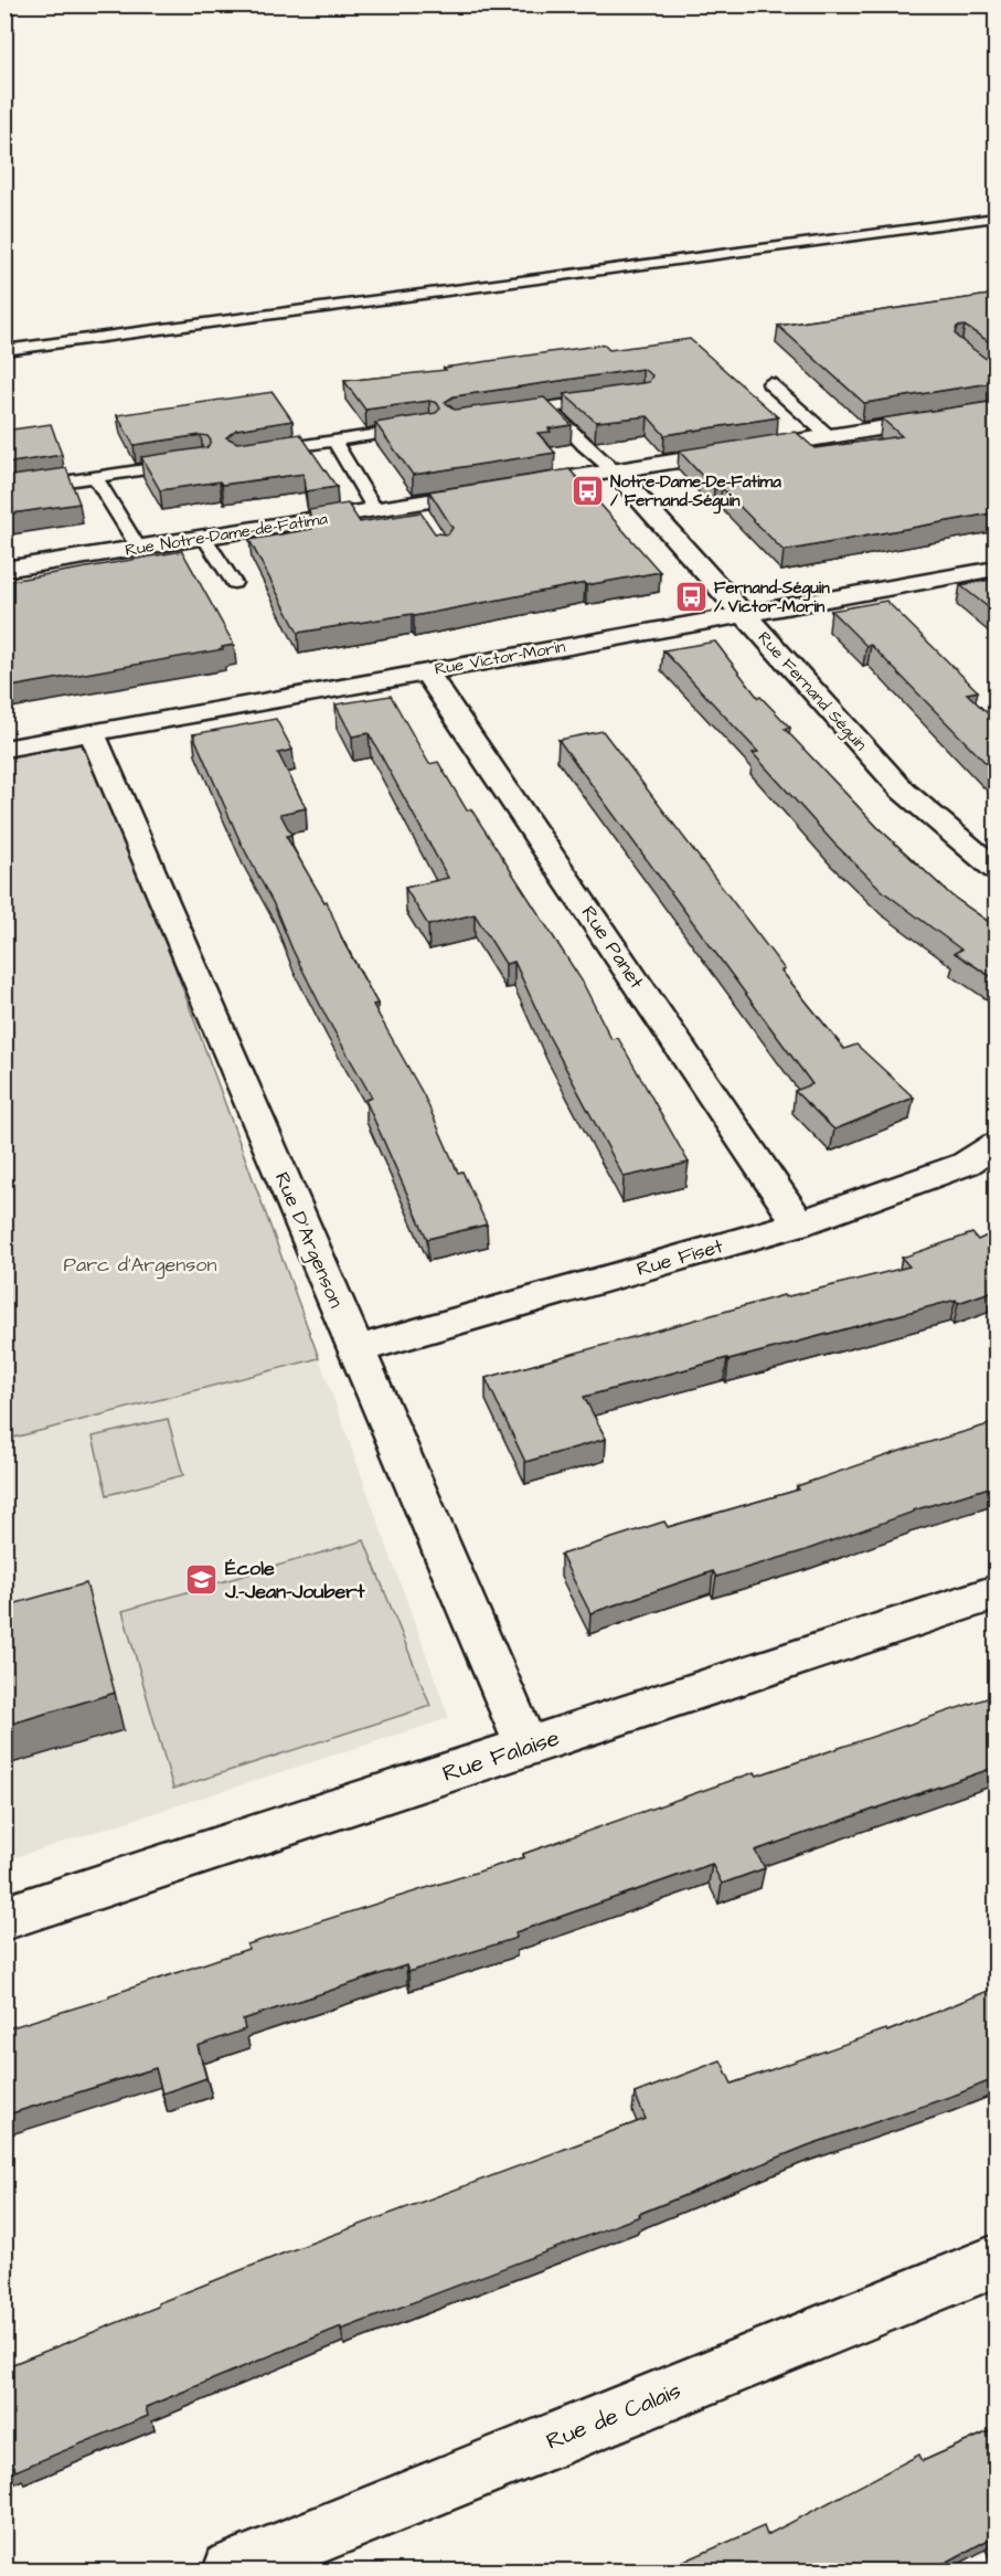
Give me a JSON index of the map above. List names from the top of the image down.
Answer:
{
  "streets": {
    "street": [
      "Rue Notre-Dame-de-Fatima",
      "Rue Victor-Morin",
      "Rue Fernand Séguin",
      "Rue Panet",
      "Rue D'Argenson",
      "Rue Fiset",
      "Rue Falaise",
      "Rue de Calais"
    ]
  },
  "crossings": [
    ["Rue Notre-Dame-de-Fatima", "Rue Fernand Séguin"],
    ["Rue Victor-Morin", "Rue Fernand Séguin"],
    ["Rue Victor-Morin", "Rue Panet"],
    ["Rue Victor-Morin", "Rue D'Argenson"],
    ["Rue Panet", "Rue Fiset"],
    ["Rue D'Argenson", "Rue Fiset"],
    ["Rue D'Argenson", "Rue Falaise"]
  ],
  "parks": ["Parc d'Argenson"],
  "places": {
    "bus stop": ["Notre-Dame-De-Fatima / Fernand-Séguin", "Fernand-Séguin / Victor-Morin"],
    "school or university": ["École J.-Jean-Joubert"]
  }
}
